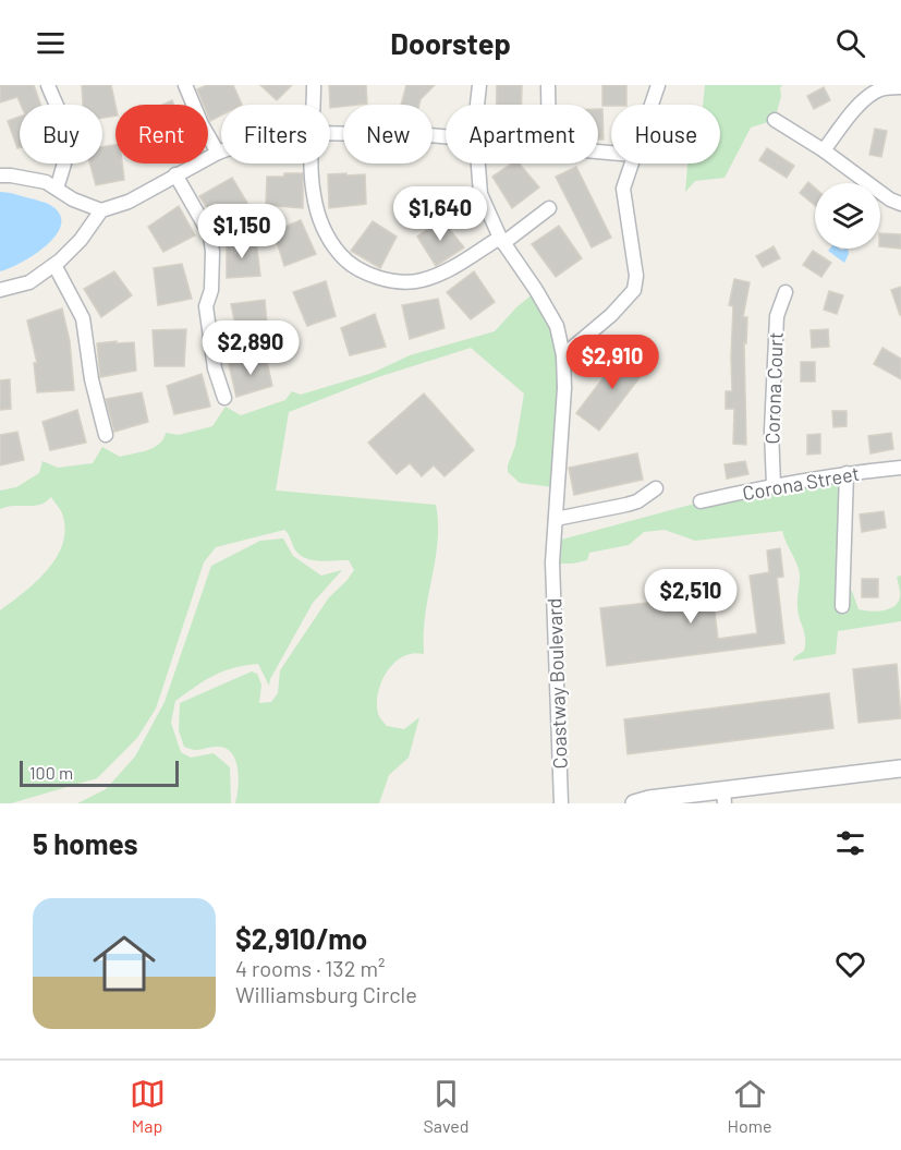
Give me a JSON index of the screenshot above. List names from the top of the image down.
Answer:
{
  "streets": {
    "street": ["Corona Court", "Corona Street", "Coastway Boulevard"]
  },
  "crossings": [
    ["Corona Court", "Corona Street"]
  ],
  "scale_bar": "100 m",
  "page": {
    "header": "Doorstep",
    "chip": [
      "Buy",
      "Rent",
      "Filters",
      "New",
      "Apartment",
      "House"
    ],
    "price": [
      "$1,640",
      "$1,150",
      "$2,890",
      "$2,910",
      "$2,510"
    ],
    "scale": "100 m",
    "heading": "5 homes",
    "list": [
      {
        "name": "$2,910/mo",
        "note": "4 rooms · 132 m² · Williamsburg Circle"
      }
    ],
    "tabs": ["Map", "Saved", "Home"]
  }
}
